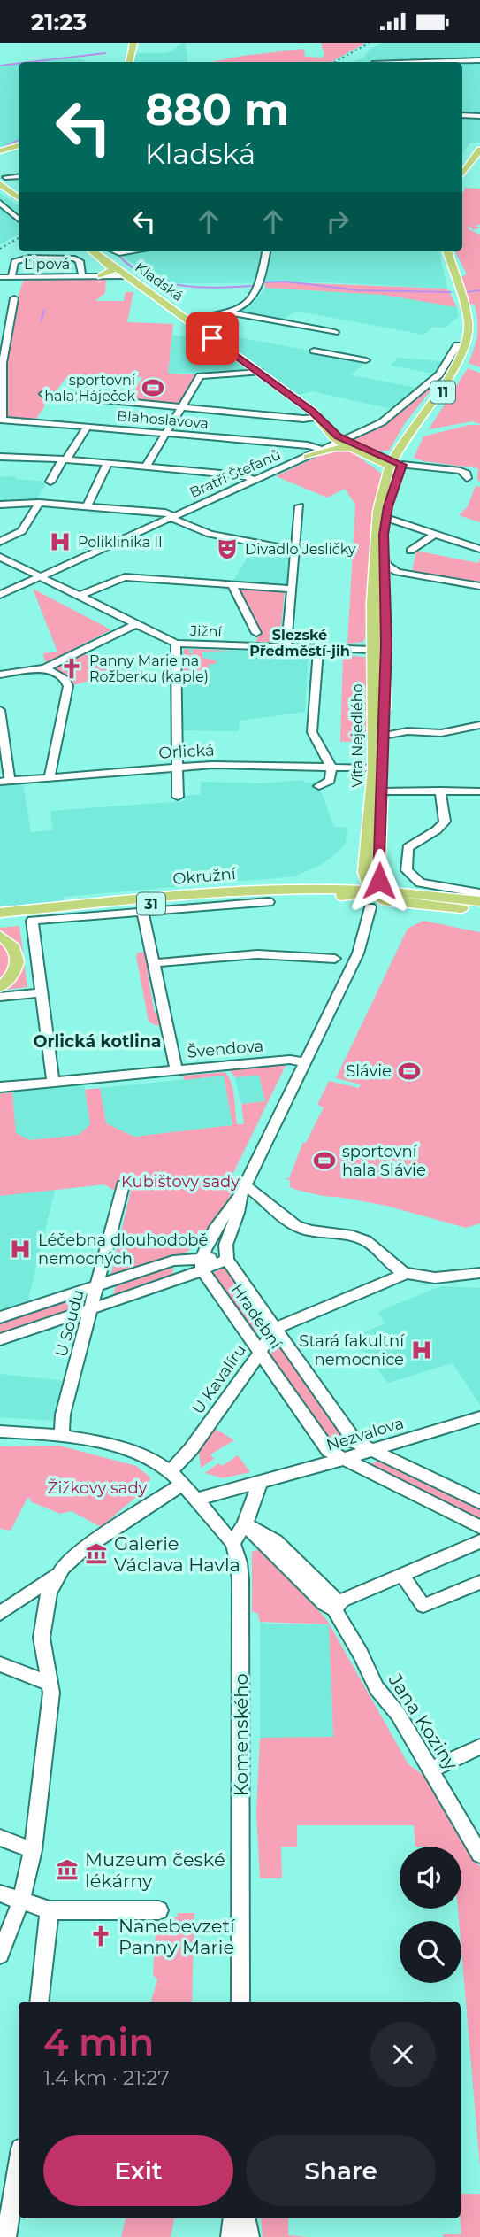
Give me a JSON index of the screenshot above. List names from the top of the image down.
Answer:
{
  "streets": {
    "main road": [
      "Kladská",
      "11",
      "Víta Nejedlého",
      "Okružní",
      "31"
    ],
    "street": [
      "Lipová",
      "Blahoslavova",
      "Bratří Štefanů",
      "Jižní",
      "Orlická",
      "Švendova",
      "Hradební",
      "U Soudu",
      "U Kavalíru",
      "Nezvalova",
      "Jana Koziny",
      "Komenského"
    ]
  },
  "crossings": [
    ["Lipová", "Kladská"],
    ["Kladská", "11"],
    ["Kladská", "Blahoslavova"],
    ["Kladská", "Bratří Štefanů"],
    ["Kladská", "Víta Nejedlého"],
    ["11", "Víta Nejedlého"],
    ["Blahoslavova", "Bratří Štefanů"],
    ["Bratří Štefanů", "Jižní"],
    ["Jižní", "Víta Nejedlého"],
    ["Víta Nejedlého", "Orlická"],
    ["Okružní", "31"],
    ["Hradební", "U Kavalíru"],
    ["Hradební", "Nezvalova"],
    ["U Soudu", "Komenského"],
    ["U Kavalíru", "Komenského"],
    ["Nezvalova", "Komenského"]
  ],
  "districts": ["Slezské Předměstí-jih", "Orlická kotlina"],
  "parks": ["Kubištovy sady", "Žižkovy sady"],
  "places": {
    "sports": ["sportovní hala Háječek", "Slávie", "sportovní hala Slávie"],
    "hospital": ["Poliklinika II", "Léčebna dlouhodobě nemocných", "Stará fakultní nemocnice"],
    "theatre": ["Divadlo Jesličky"],
    "church": ["Panny Marie na Rožberku (kaple)", "Nanebevzetí Panny Marie"],
    "museum": ["Galerie Václava Havla", "Muzeum české lékárny"]
  },
  "page": {
    "status": "21:23",
    "turn": ["880 m", "Kladská"],
    "heading": ["4 min", "1.4 km · 21:27"],
    "buttons": ["Exit", "Share"]
  }
}
